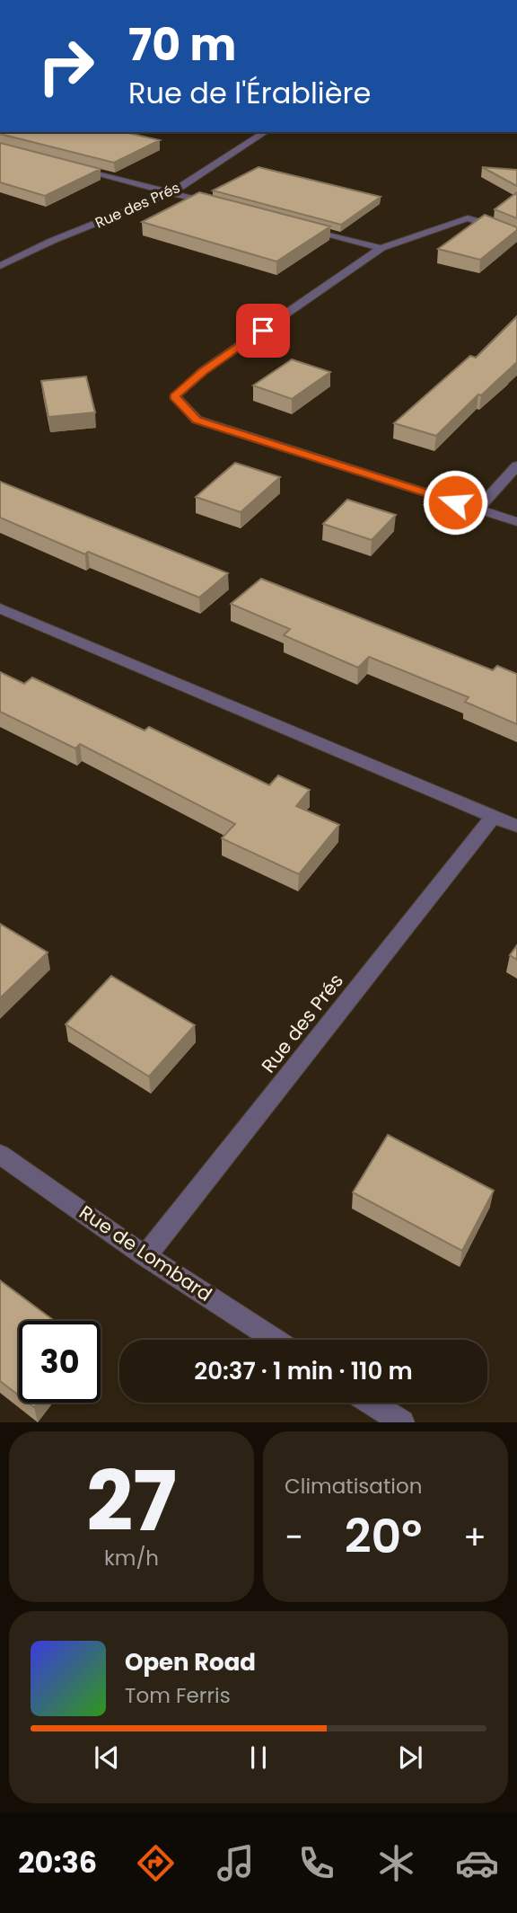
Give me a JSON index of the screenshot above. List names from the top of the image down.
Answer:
{
  "streets": {
    "street": ["Rue des Prés", "Rue de Lombard"]
  },
  "crossings": [
    ["Rue des Prés", "Rue de Lombard"]
  ],
  "page": {
    "turn": ["70 m", "Rue de l'Érablière"],
    "limit": "30",
    "trip": "20:37 · 1 min · 110 m",
    "tile": [
      ["27", "km/h"],
      "Climatisation"
    ],
    "heat": ["−", "20°", "+"],
    "song": ["Open Road", "Tom Ferris"],
    "tabs": "20:36"
  }
}
